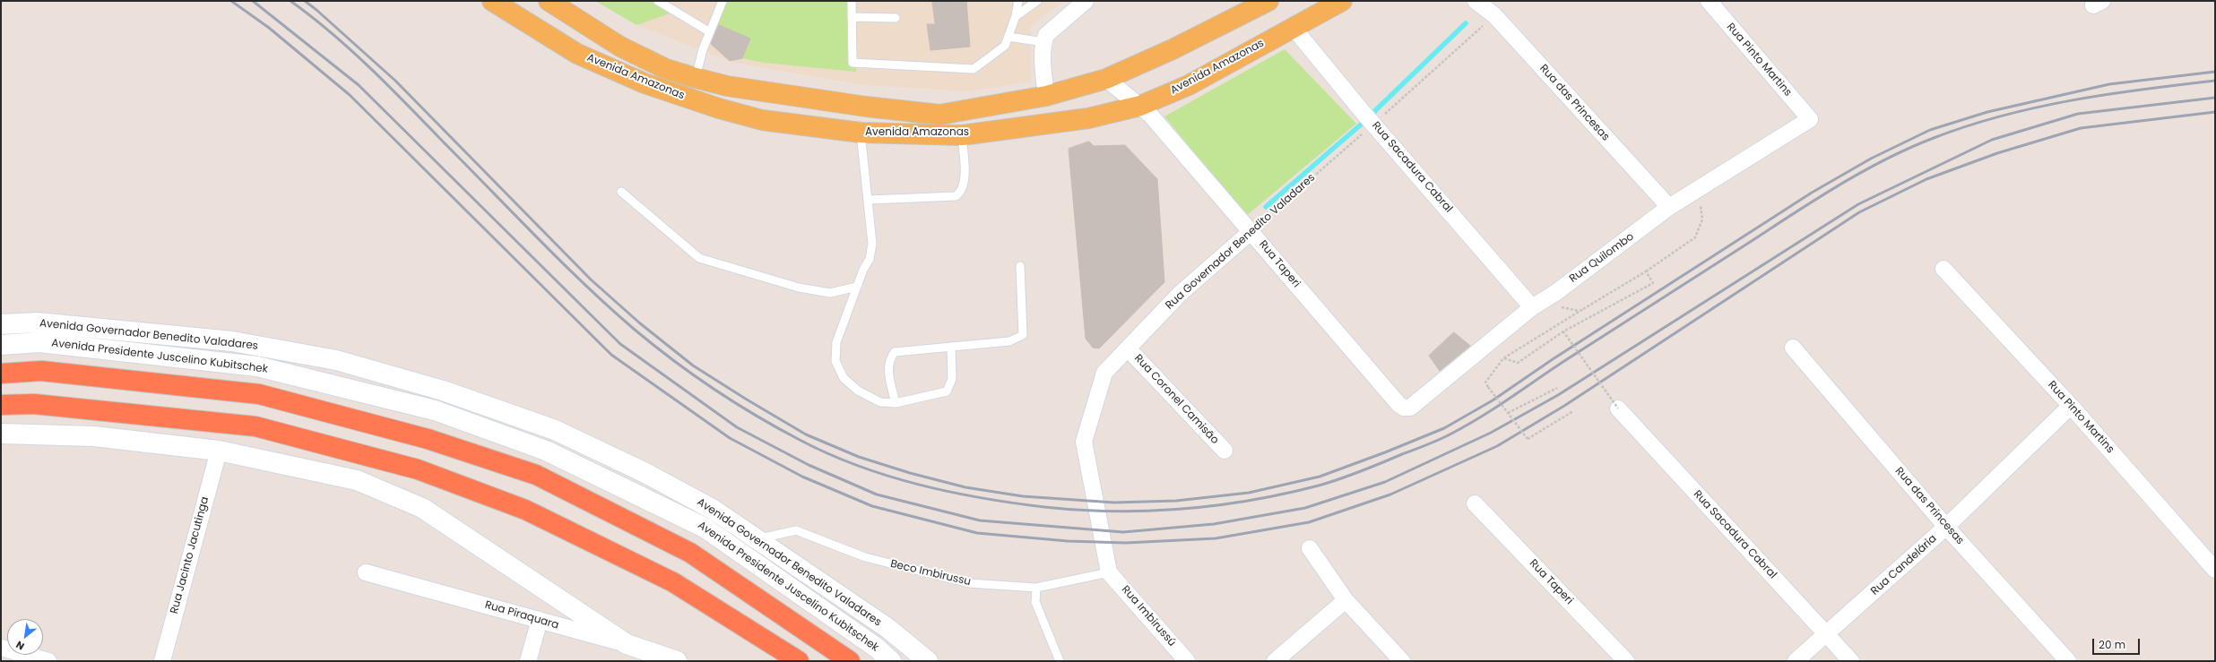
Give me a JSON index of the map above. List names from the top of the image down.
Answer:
{
  "streets": {
    "main road": ["Avenida Amazonas"],
    "street": [
      "Rua Pinto Martins",
      "Rua das Princesas",
      "Rua Sacadura Cabral",
      "Rua Governador Benedito Valadares",
      "Rua Quilombo",
      "Rua Taperi",
      "Avenida Governador Benedito Valadares",
      "Avenida Presidente Juscelino Kubitschek",
      "Rua Coronel Camisão",
      "Rua Jacinto Jacutinga",
      "Rua Candelária",
      "Rua Piraquara",
      "Rua Imbirussú"
    ],
    "lane": ["Beco Imbirussu"]
  },
  "crossings": [
    ["Rua Pinto Martins", "Rua Quilombo"],
    ["Rua Pinto Martins", "Rua Candelária"],
    ["Avenida Amazonas", "Rua Sacadura Cabral"],
    ["Avenida Amazonas", "Rua Taperi"],
    ["Rua das Princesas", "Rua Governador Benedito Valadares"],
    ["Rua das Princesas", "Rua Quilombo"],
    ["Rua das Princesas", "Rua Candelária"],
    ["Rua Sacadura Cabral", "Rua Governador Benedito Valadares"],
    ["Rua Sacadura Cabral", "Rua Quilombo"],
    ["Rua Sacadura Cabral", "Rua Candelária"],
    ["Rua Governador Benedito Valadares", "Rua Taperi"],
    ["Rua Governador Benedito Valadares", "Rua Coronel Camisão"],
    ["Rua Governador Benedito Valadares", "Beco Imbirussu"],
    ["Rua Governador Benedito Valadares", "Rua Imbirussú"],
    ["Rua Quilombo", "Rua Taperi"],
    ["Avenida Governador Benedito Valadares", "Beco Imbirussu"],
    ["Beco Imbirussu", "Rua Imbirussú"]
  ],
  "scale_bar": "20 m",
  "north": "bottom left"
}
